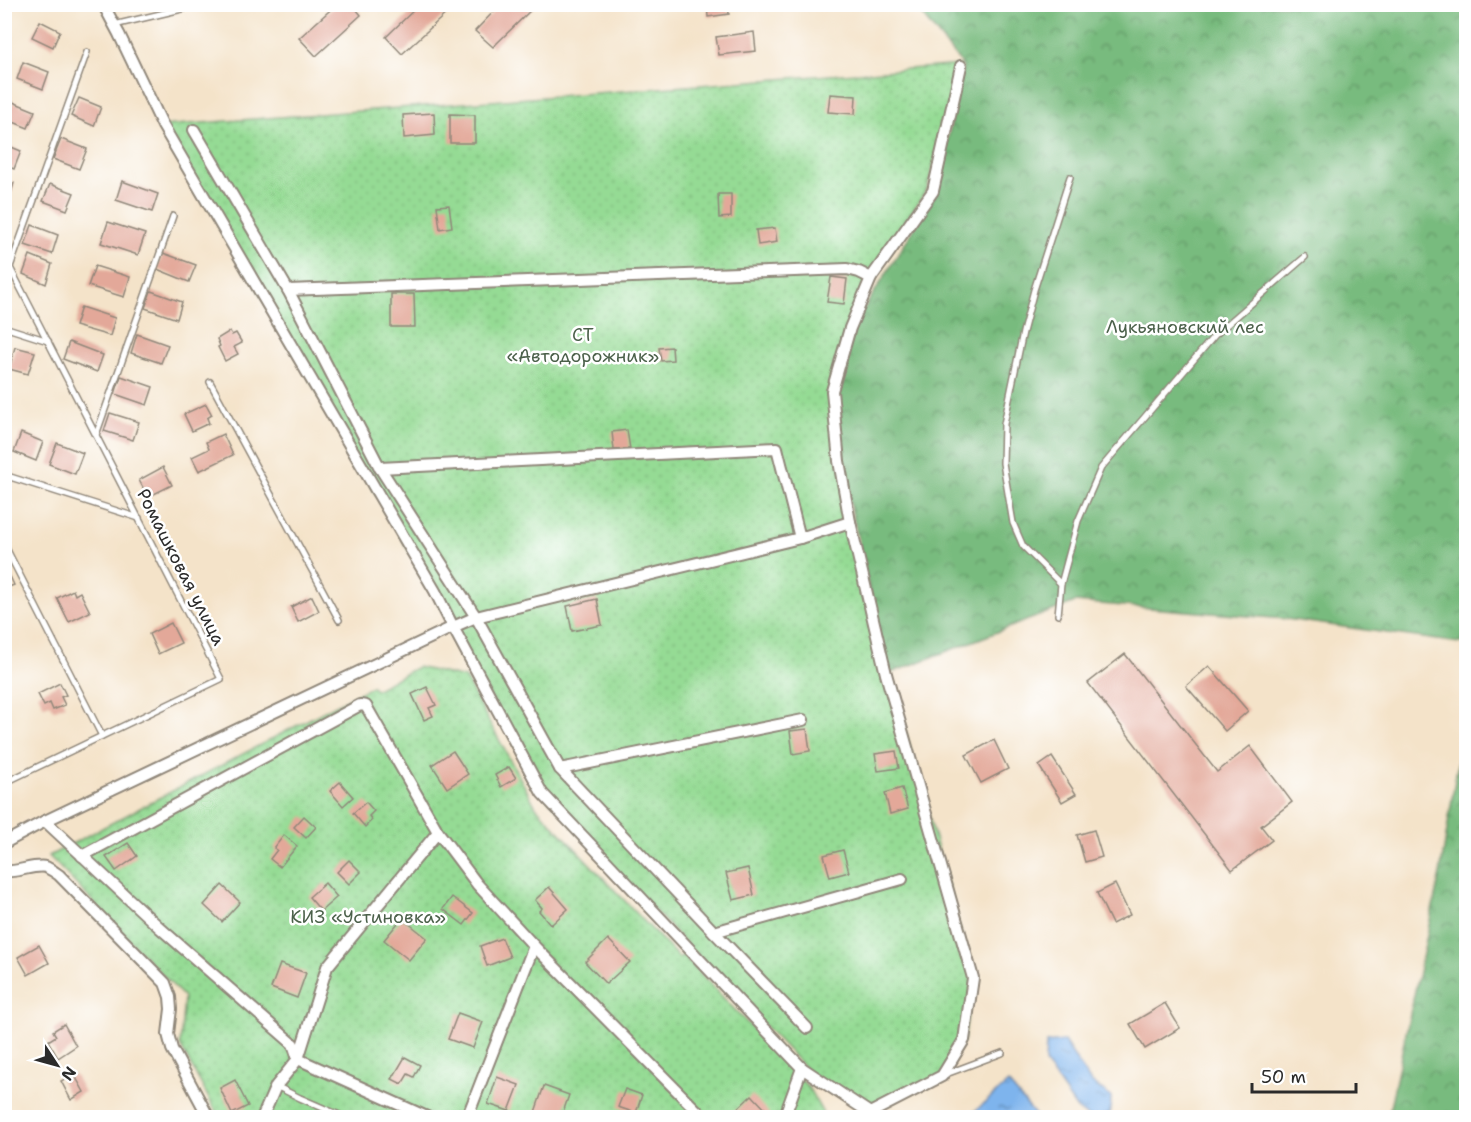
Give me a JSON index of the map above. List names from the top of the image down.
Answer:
{
  "streets": {
    "lane": ["Ромашковая улица"]
  },
  "parks": ["Лукьяновский лес", "СТ «Автодорожник»", "КИЗ «Устиновка»"],
  "scale_bar": "50 m",
  "north": "bottom right"
}
